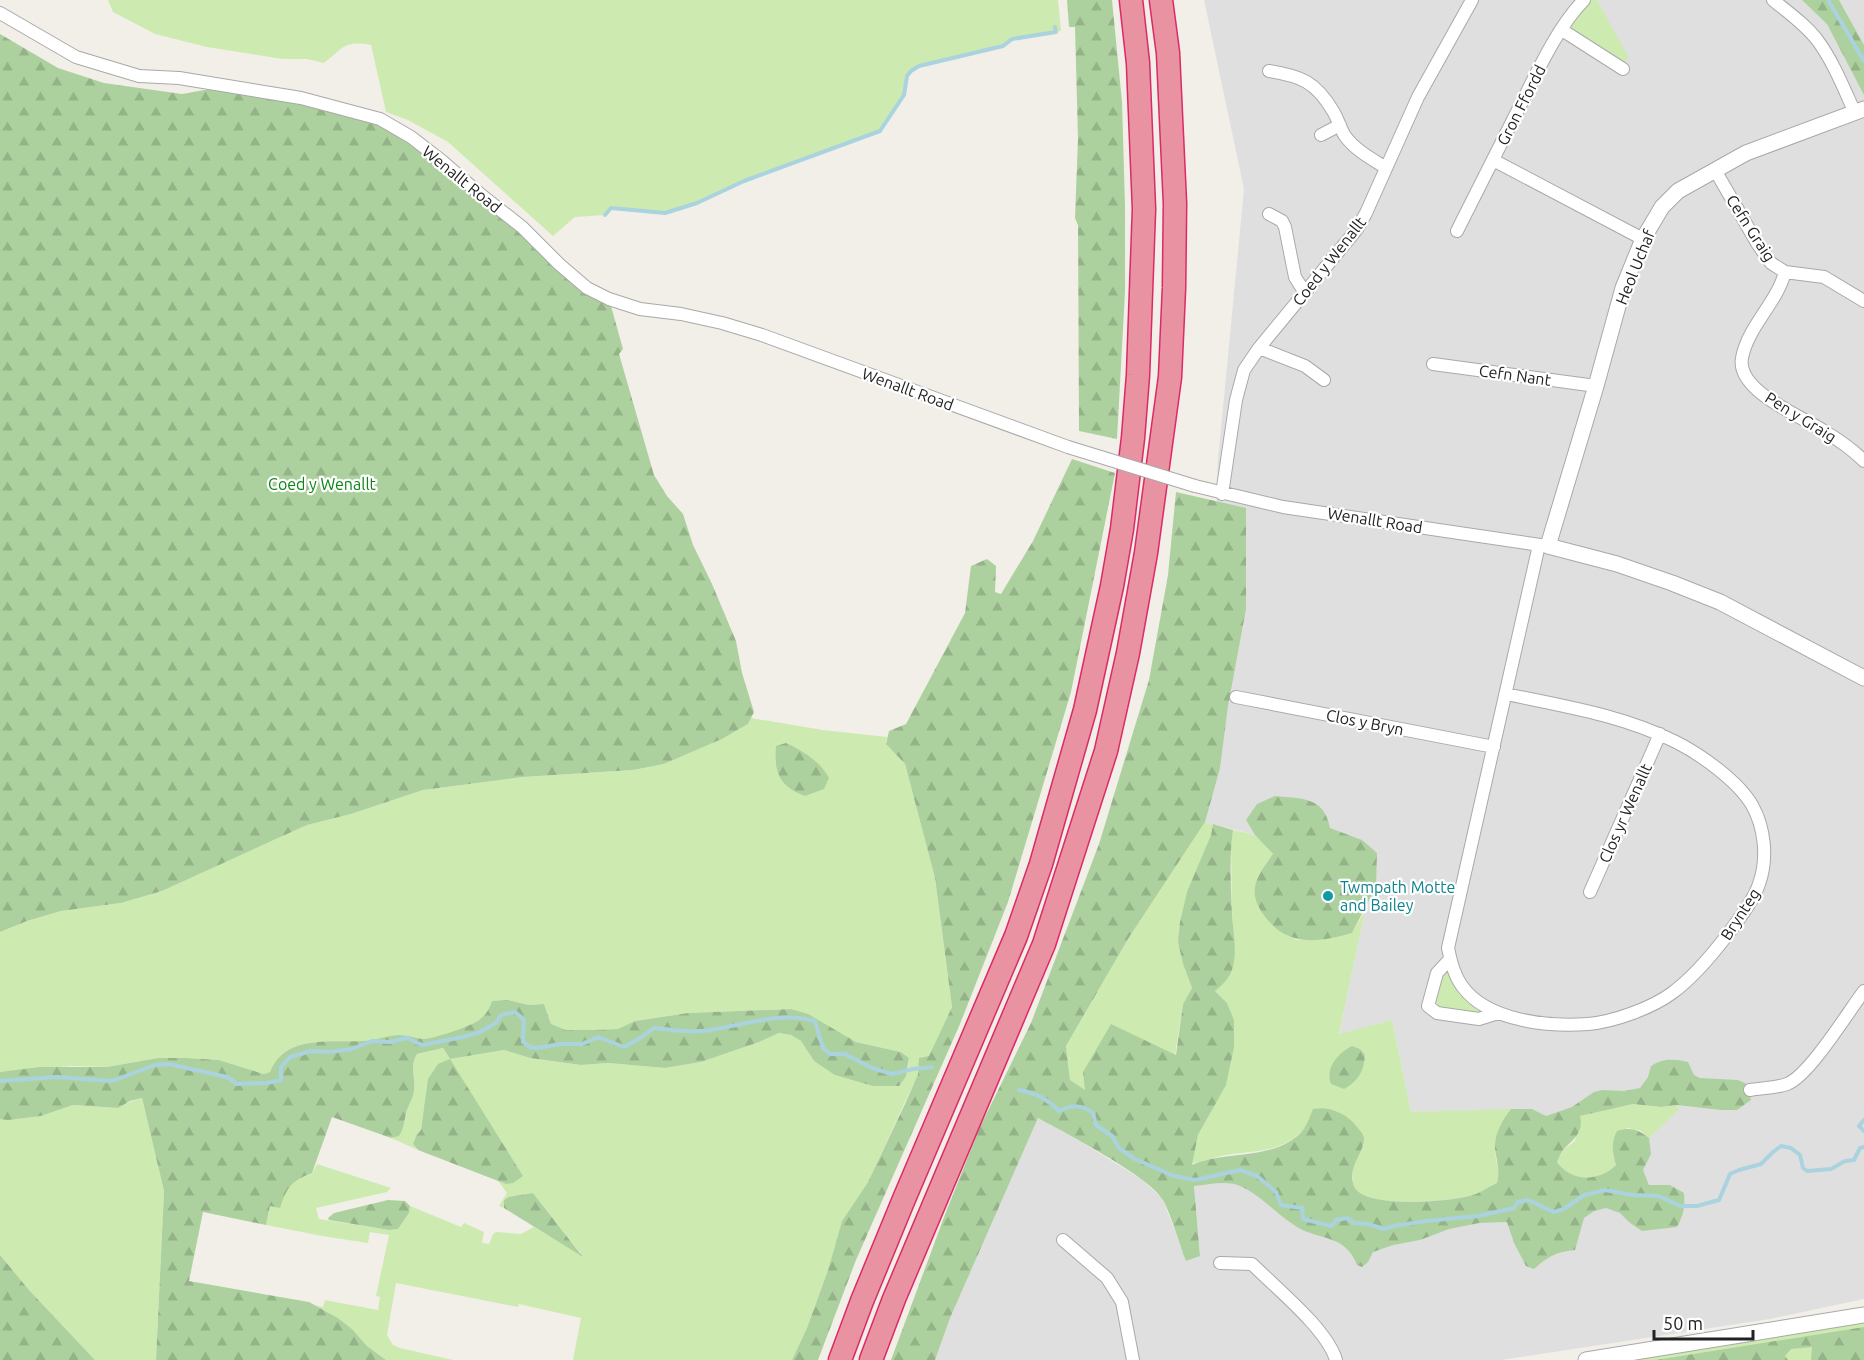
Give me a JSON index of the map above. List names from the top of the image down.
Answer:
{
  "streets": {
    "street": [
      "Gron Ffordd",
      "Wenallt Road",
      "Cefn Graig",
      "Coed y Wenallt",
      "Heol Uchaf",
      "Cefn Nant",
      "Pen y Graig",
      "Clos y Bryn",
      "Clos yr Wenallt",
      "Brynteg"
    ]
  },
  "crossings": [
    ["Gron Ffordd", "Heol Uchaf"],
    ["Wenallt Road", "Coed y Wenallt"],
    ["Wenallt Road", "Heol Uchaf"],
    ["Wenallt Road", "Brynteg"],
    ["Cefn Graig", "Heol Uchaf"],
    ["Cefn Graig", "Pen y Graig"],
    ["Heol Uchaf", "Cefn Nant"],
    ["Heol Uchaf", "Brynteg"],
    ["Clos y Bryn", "Brynteg"],
    ["Clos yr Wenallt", "Brynteg"]
  ],
  "parks": ["Coed y Wenallt"],
  "places": ["Twmpath Motte and Bailey"],
  "scale_bar": "50 m"
}
